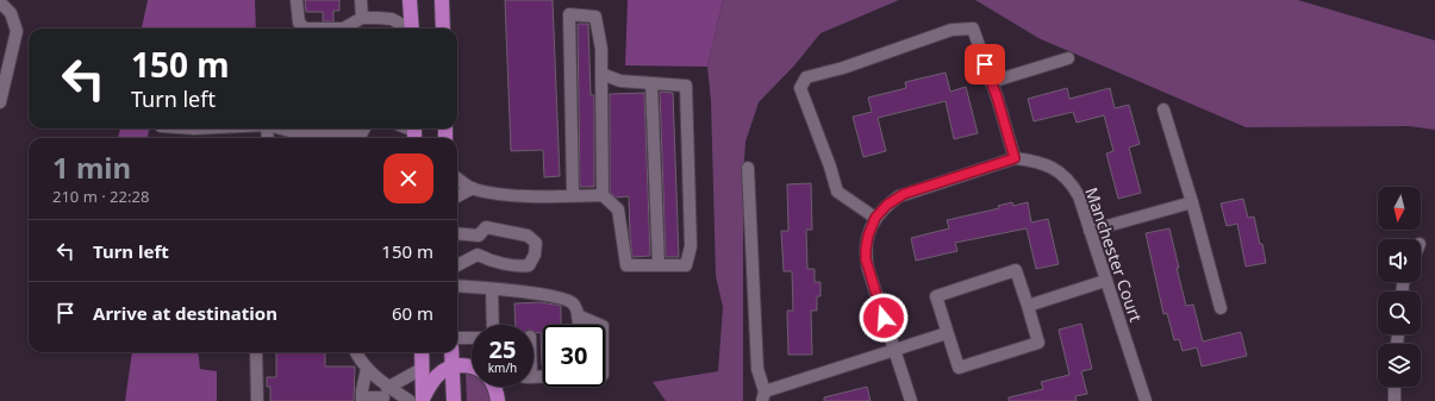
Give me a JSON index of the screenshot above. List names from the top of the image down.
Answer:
{
  "streets": {
    "street": ["Manchester Court"]
  },
  "north": "bottom",
  "page": {
    "turn": ["150 m", "Turn left"],
    "heading": ["1 min", "210 m · 22:28"],
    "list": [
      {
        "name": "Turn left",
        "value": "150 m"
      },
      {
        "name": "Arrive at destination",
        "value": "60 m"
      }
    ],
    "speed": "25 km/h",
    "limit": "30"
  }
}
